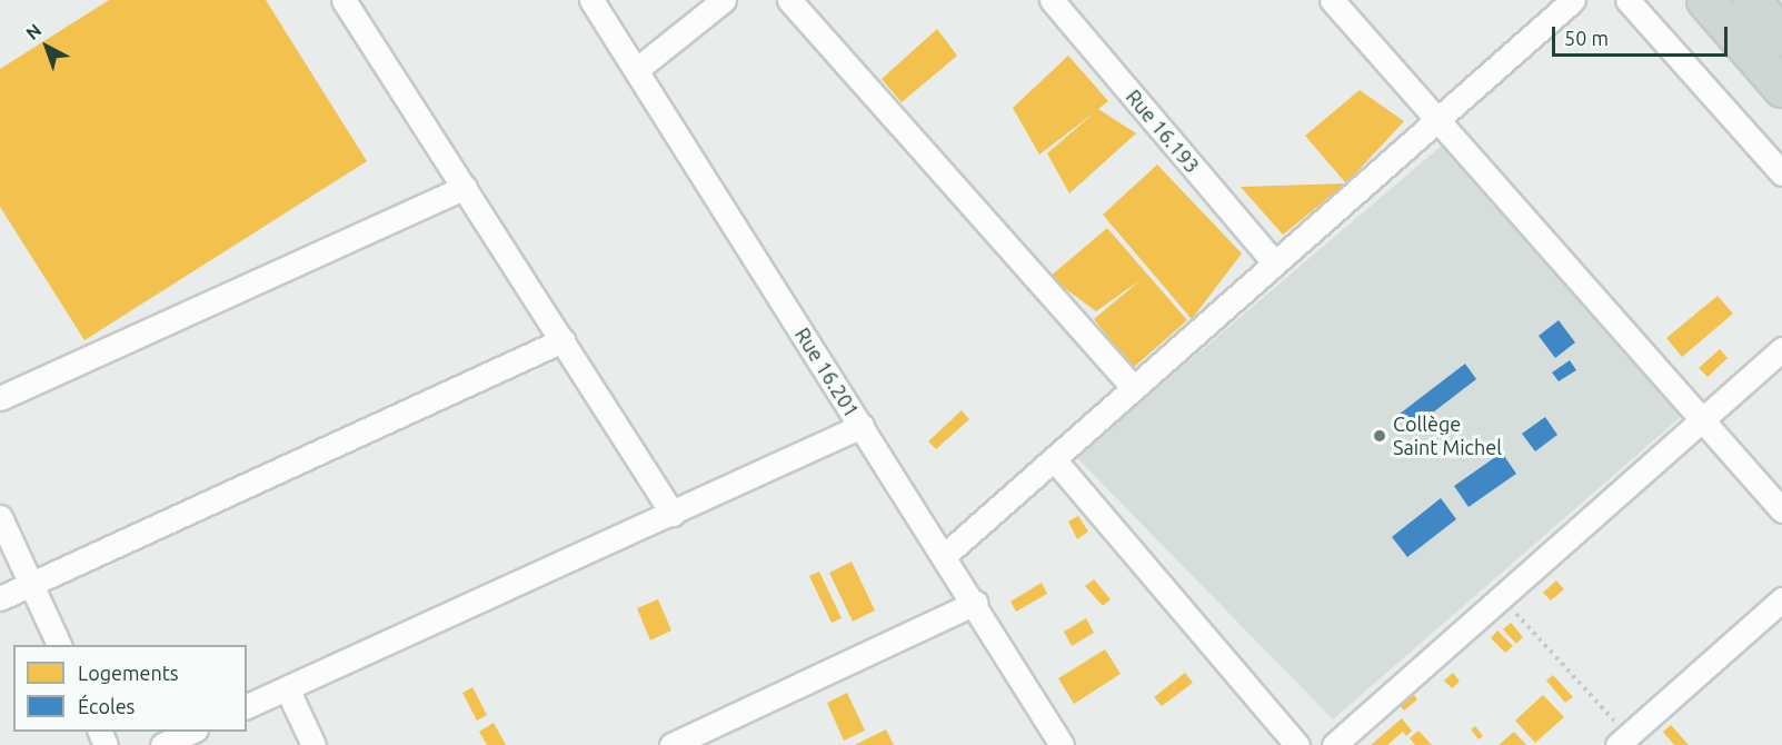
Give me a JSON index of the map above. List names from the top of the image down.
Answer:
{
  "streets": {
    "street": ["Rue 16.193", "Rue 16.201"]
  },
  "places": ["Collège Saint Michel"],
  "legend": ["Logements", "Écoles"],
  "scale_bar": "50 m",
  "north": "top left"
}
